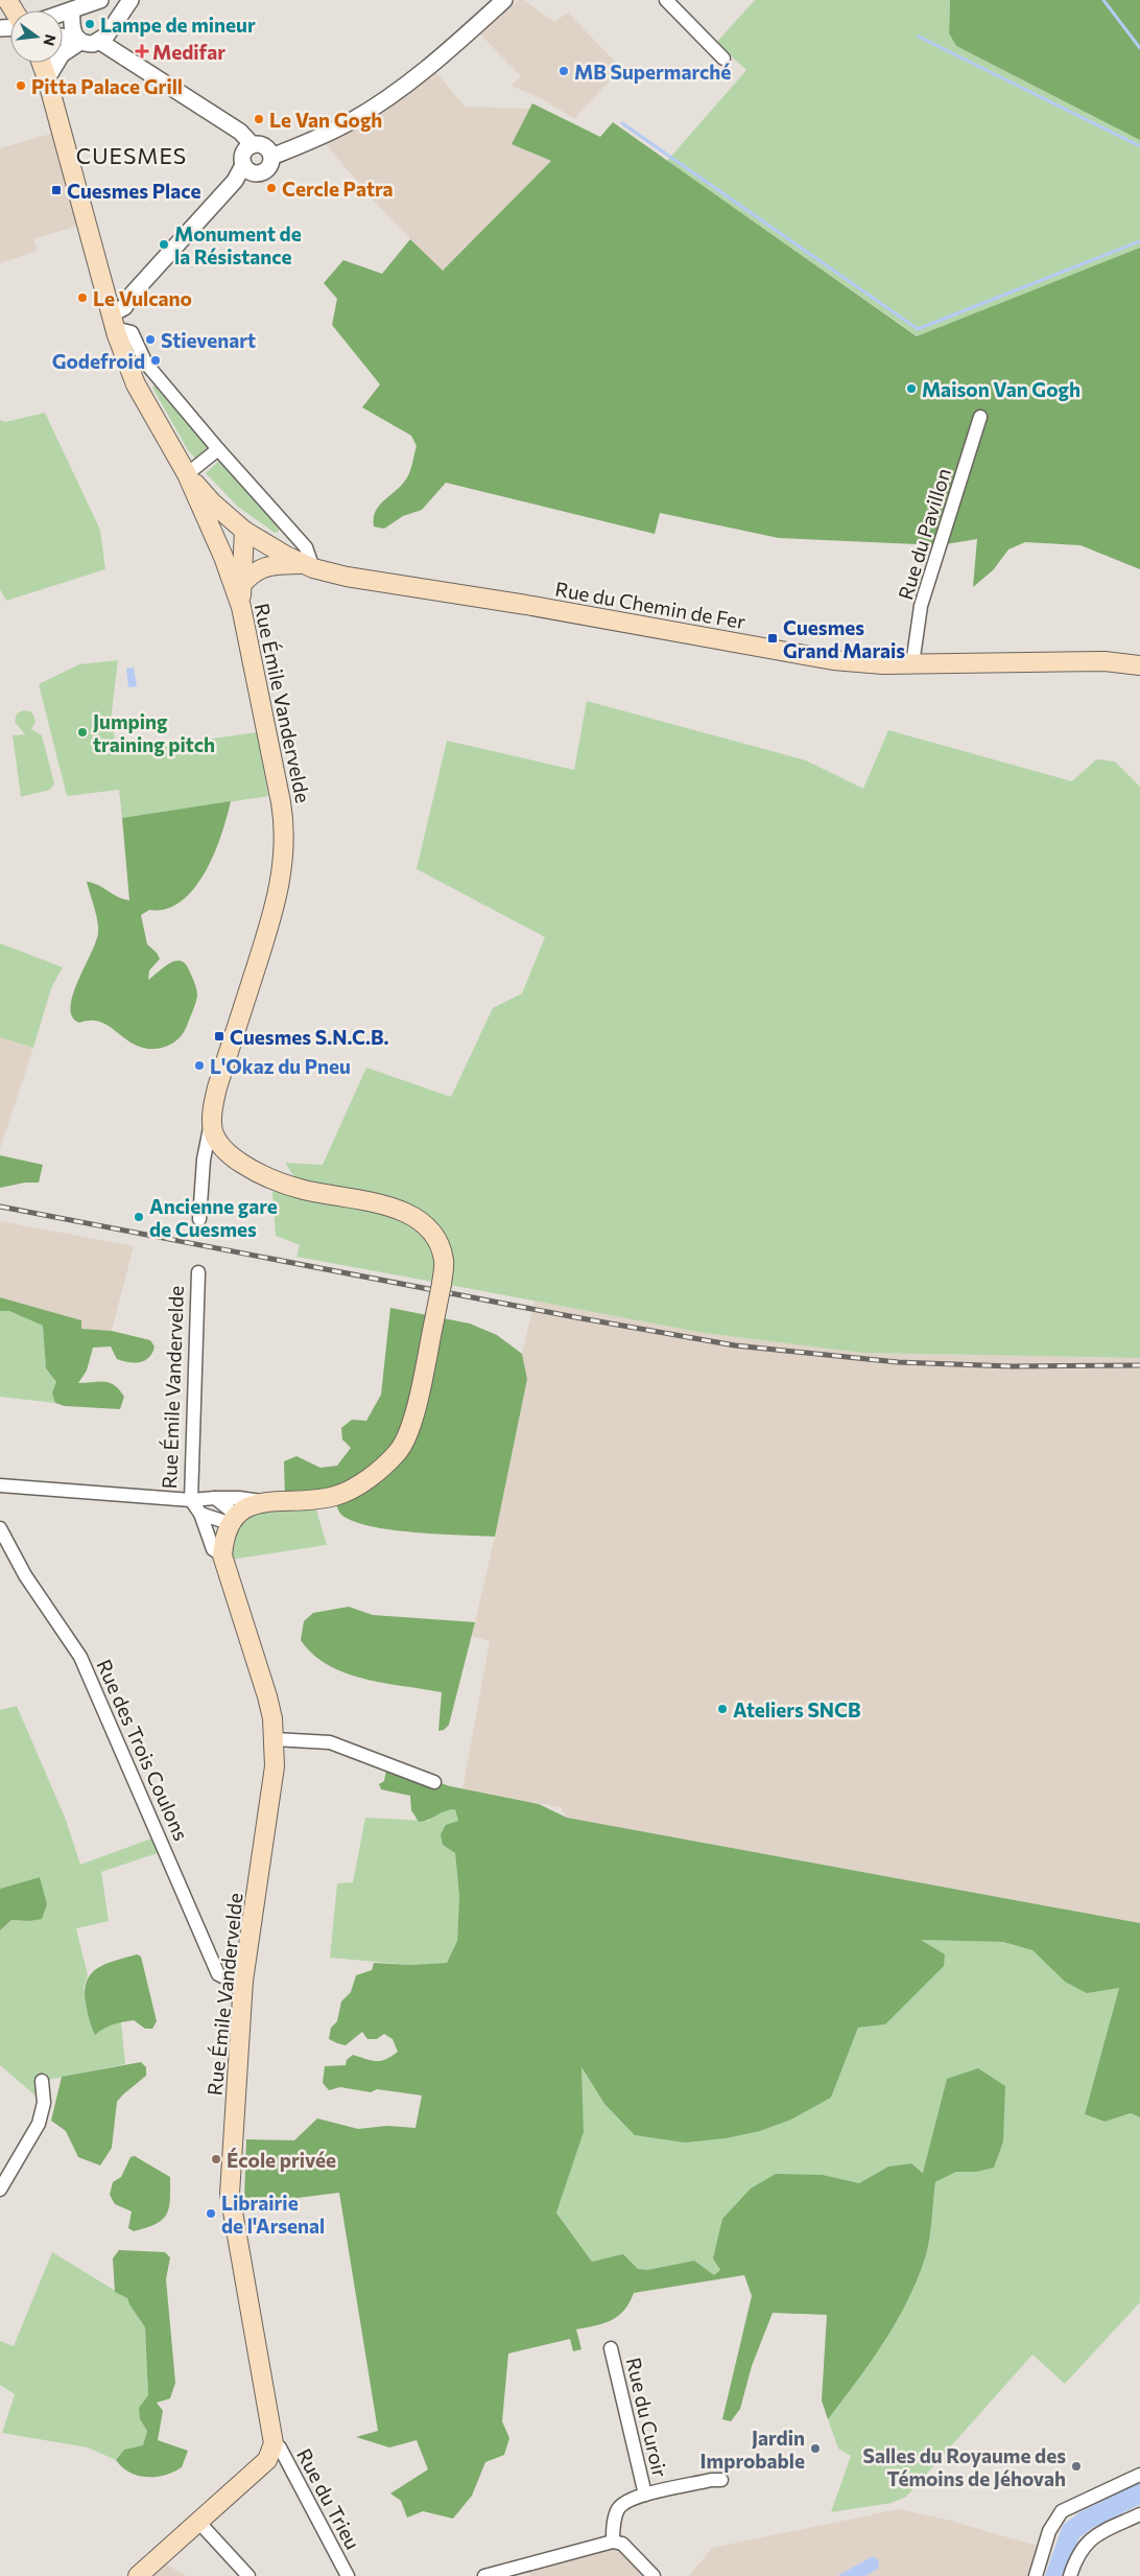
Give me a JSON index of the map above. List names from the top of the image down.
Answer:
{
  "streets": {
    "main road": ["Rue du Chemin de Fer", "Rue Émile Vandervelde"],
    "street": [
      "Rue du Pavillon",
      "Rue des Trois Coulons",
      "Rue du Curoir",
      "Rue du Trieu"
    ]
  },
  "crossings": [
    ["Rue du Pavillon", "Rue du Chemin de Fer"],
    ["Rue du Chemin de Fer", "Rue Émile Vandervelde"],
    ["Rue Émile Vandervelde", "Rue des Trois Coulons"],
    ["Rue Émile Vandervelde", "Rue du Trieu"]
  ],
  "districts": ["CUESMES"],
  "places": {
    "other": [
      "Lampe de mineur",
      "MB Supermarché",
      "Pitta Palace Grill",
      "Le Van Gogh",
      "Cercle Patra",
      "Monument de la Résistance",
      "Le Vulcano",
      "Stievenart",
      "Godefroid",
      "Maison Van Gogh",
      "Jumping training pitch",
      "L'Okaz du Pneu",
      "Ancienne gare de Cuesmes",
      "Ateliers SNCB",
      "École privée",
      "Librairie de l'Arsenal",
      "Jardin Improbable",
      "Salles du Royaume des Témoins de Jéhovah"
    ],
    "health": ["Medifar"],
    "transit": ["Cuesmes Place", "Cuesmes Grand Marais", "Cuesmes S.N.C.B."]
  },
  "north": "right"
}
